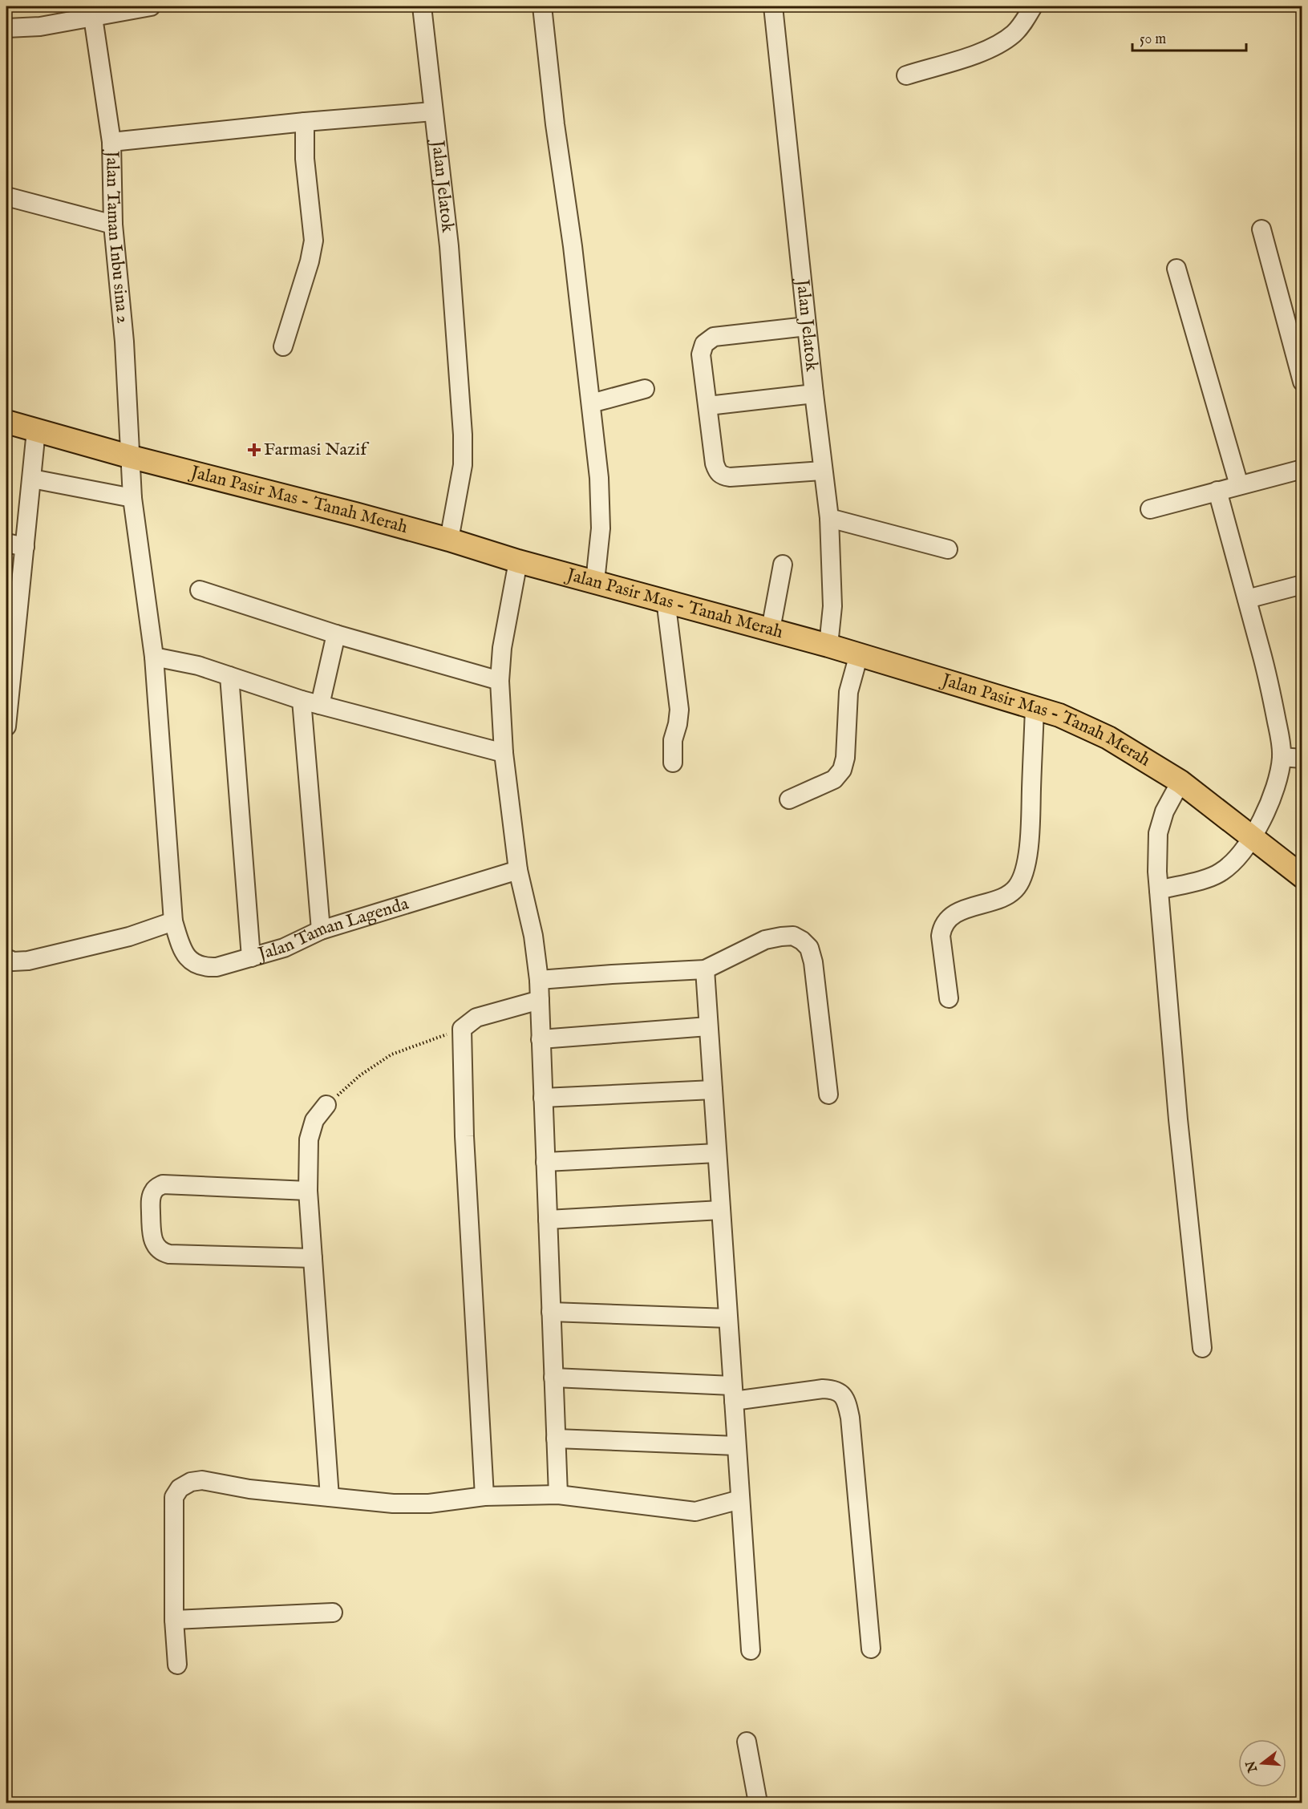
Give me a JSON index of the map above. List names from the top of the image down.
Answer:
{
  "streets": {
    "main road": ["Jalan Pasir Mas - Tanah Merah"],
    "street": ["Jalan Jelatok", "Jalan Taman Inbu sina 2", "Jalan Taman Lagenda"]
  },
  "crossings": [
    ["Jalan Jelatok", "Jalan Pasir Mas - Tanah Merah"],
    ["Jalan Taman Inbu sina 2", "Jalan Pasir Mas - Tanah Merah"],
    ["Jalan Taman Inbu sina 2", "Jalan Taman Lagenda"]
  ],
  "places": {
    "health": ["Farmasi Nazif"]
  },
  "scale_bar": "50 m",
  "north": "left"
}
